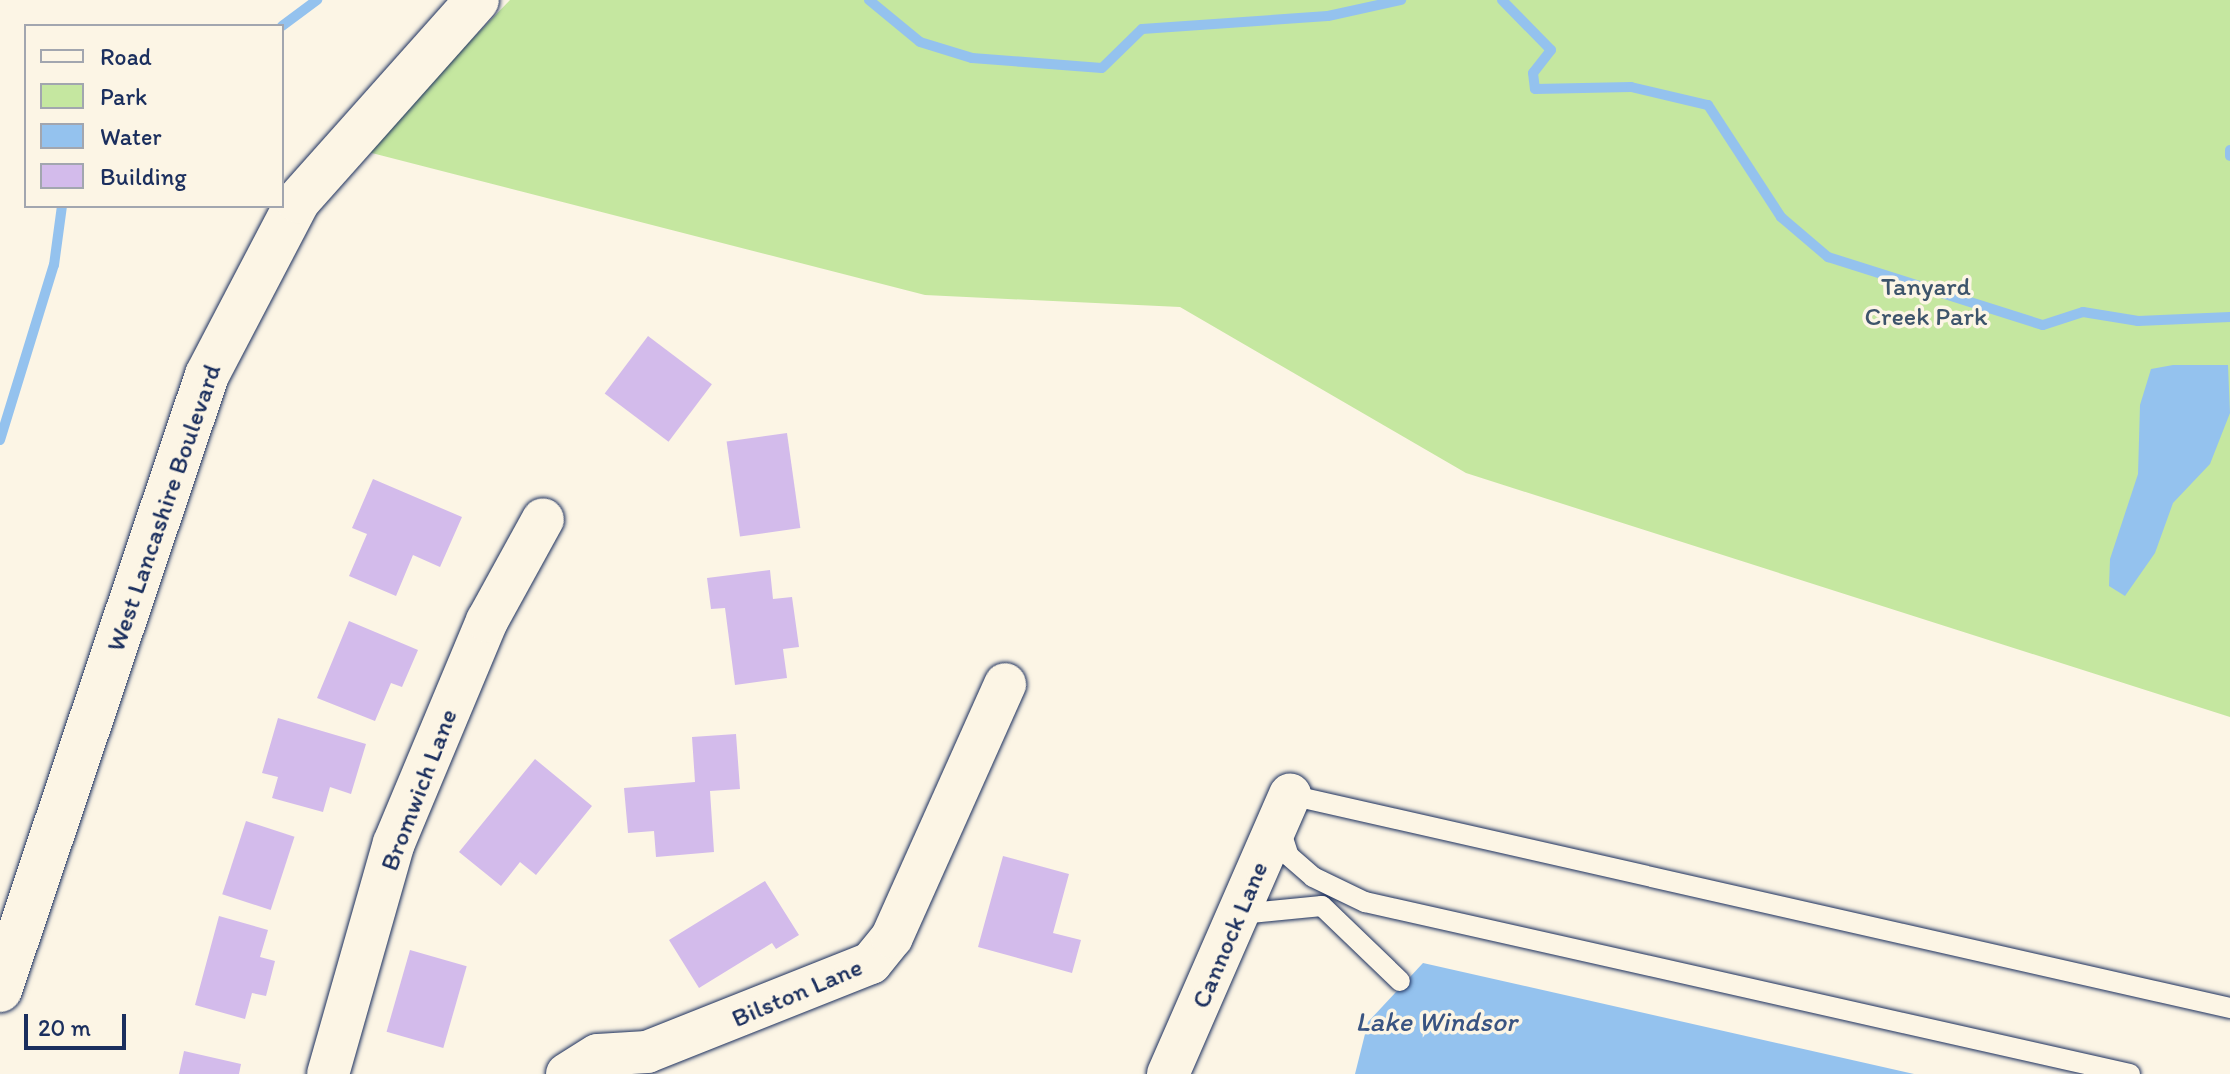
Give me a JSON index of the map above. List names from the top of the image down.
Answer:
{
  "streets": {
    "main road": ["West Lancashire Boulevard"],
    "street": ["Bromwich Lane", "Cannock Lane", "Bilston Lane"]
  },
  "water": ["Lake Windsor"],
  "parks": ["Tanyard Creek Park"],
  "legend": [
    "Road",
    "Park",
    "Water",
    "Building"
  ],
  "scale_bar": "20 m"
}
